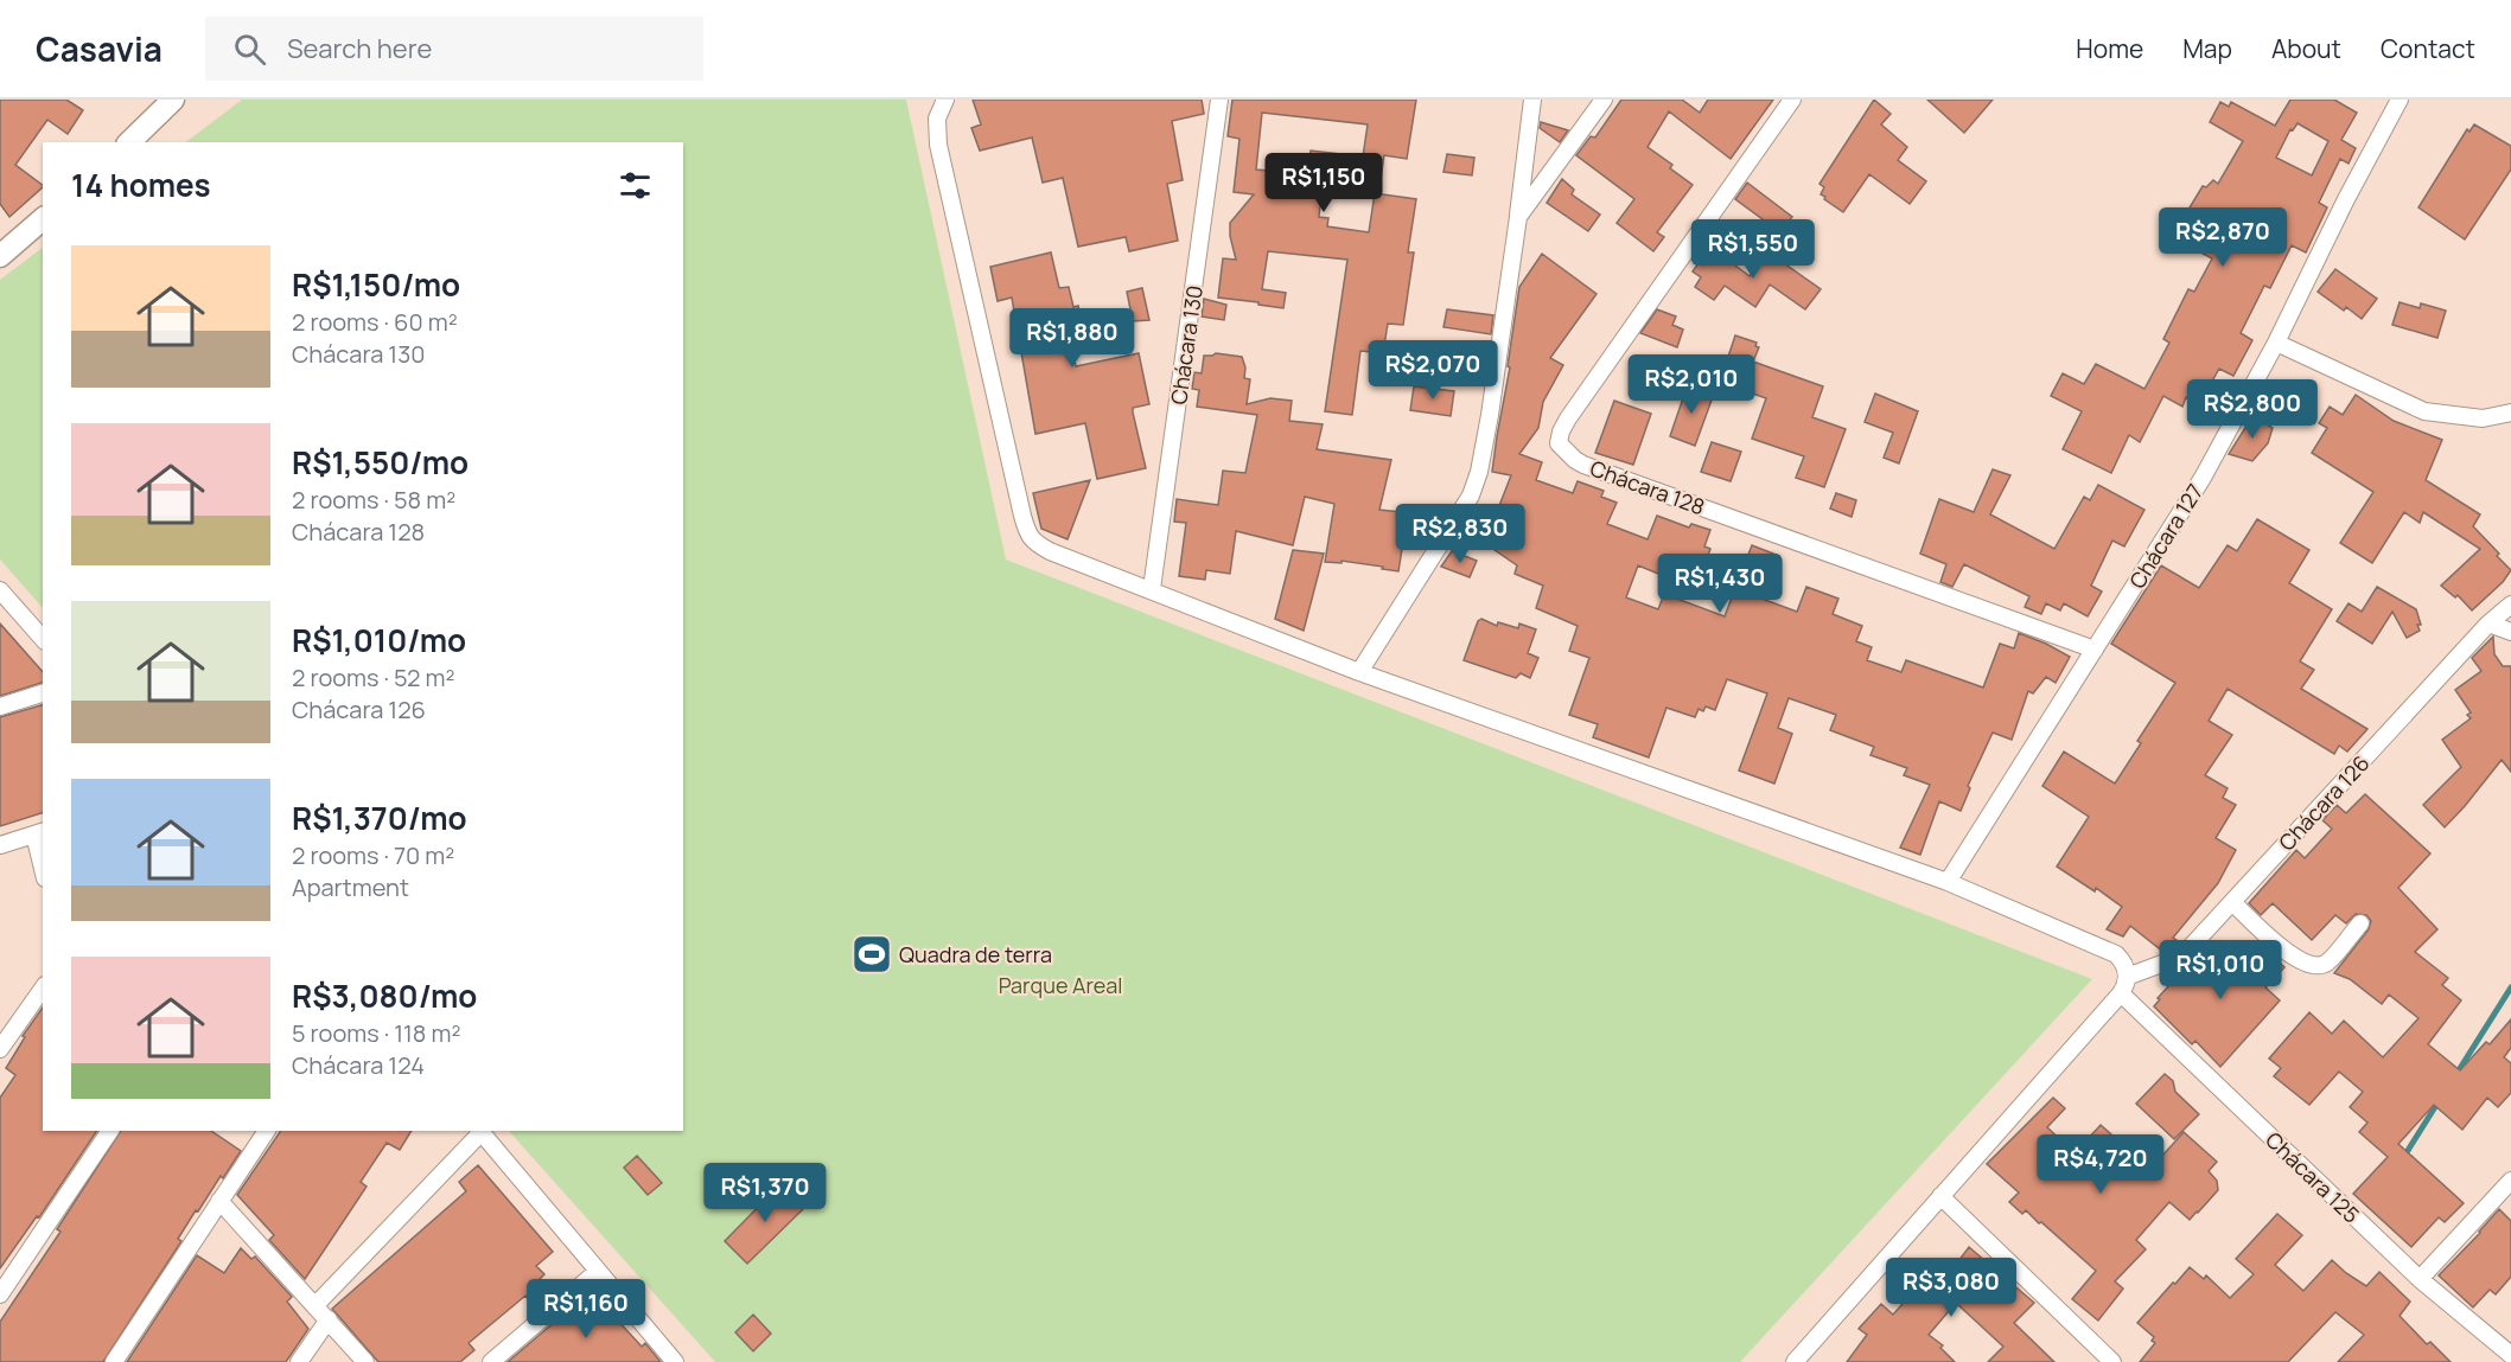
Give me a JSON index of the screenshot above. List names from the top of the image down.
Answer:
{
  "streets": {
    "street": [
      "Chácara 130",
      "Chácara 128",
      "Chácara 127",
      "Chácara 126",
      "Chácara 125"
    ]
  },
  "crossings": [
    ["Chácara 128", "Chácara 127"]
  ],
  "parks": ["Parque Areal"],
  "places": {
    "sports": ["Quadra de terra"]
  },
  "page": {
    "header": "Casavia",
    "search": "Search here",
    "nav": [
      "Home",
      "Map",
      "About",
      "Contact"
    ],
    "heading": "14 homes",
    "price": [
      "R$1,150",
      "R$2,870",
      "R$1,550",
      "R$1,880",
      "R$2,070",
      "R$2,010",
      "R$2,800",
      "R$2,830",
      "R$1,430",
      "R$1,010",
      "R$4,720",
      "R$1,370",
      "R$3,080",
      "R$1,160"
    ],
    "list": [
      {
        "name": "R$1,150/mo",
        "note": "2 rooms · 60 m² · Chácara 130"
      },
      {
        "name": "R$1,550/mo",
        "note": "2 rooms · 58 m² · Chácara 128"
      },
      {
        "name": "R$1,010/mo",
        "note": "2 rooms · 52 m² · Chácara 126"
      },
      {
        "name": "R$1,370/mo",
        "note": "2 rooms · 70 m² · Apartment"
      },
      {
        "name": "R$3,080/mo",
        "note": "5 rooms · 118 m² · Chácara 124"
      }
    ]
  }
}
